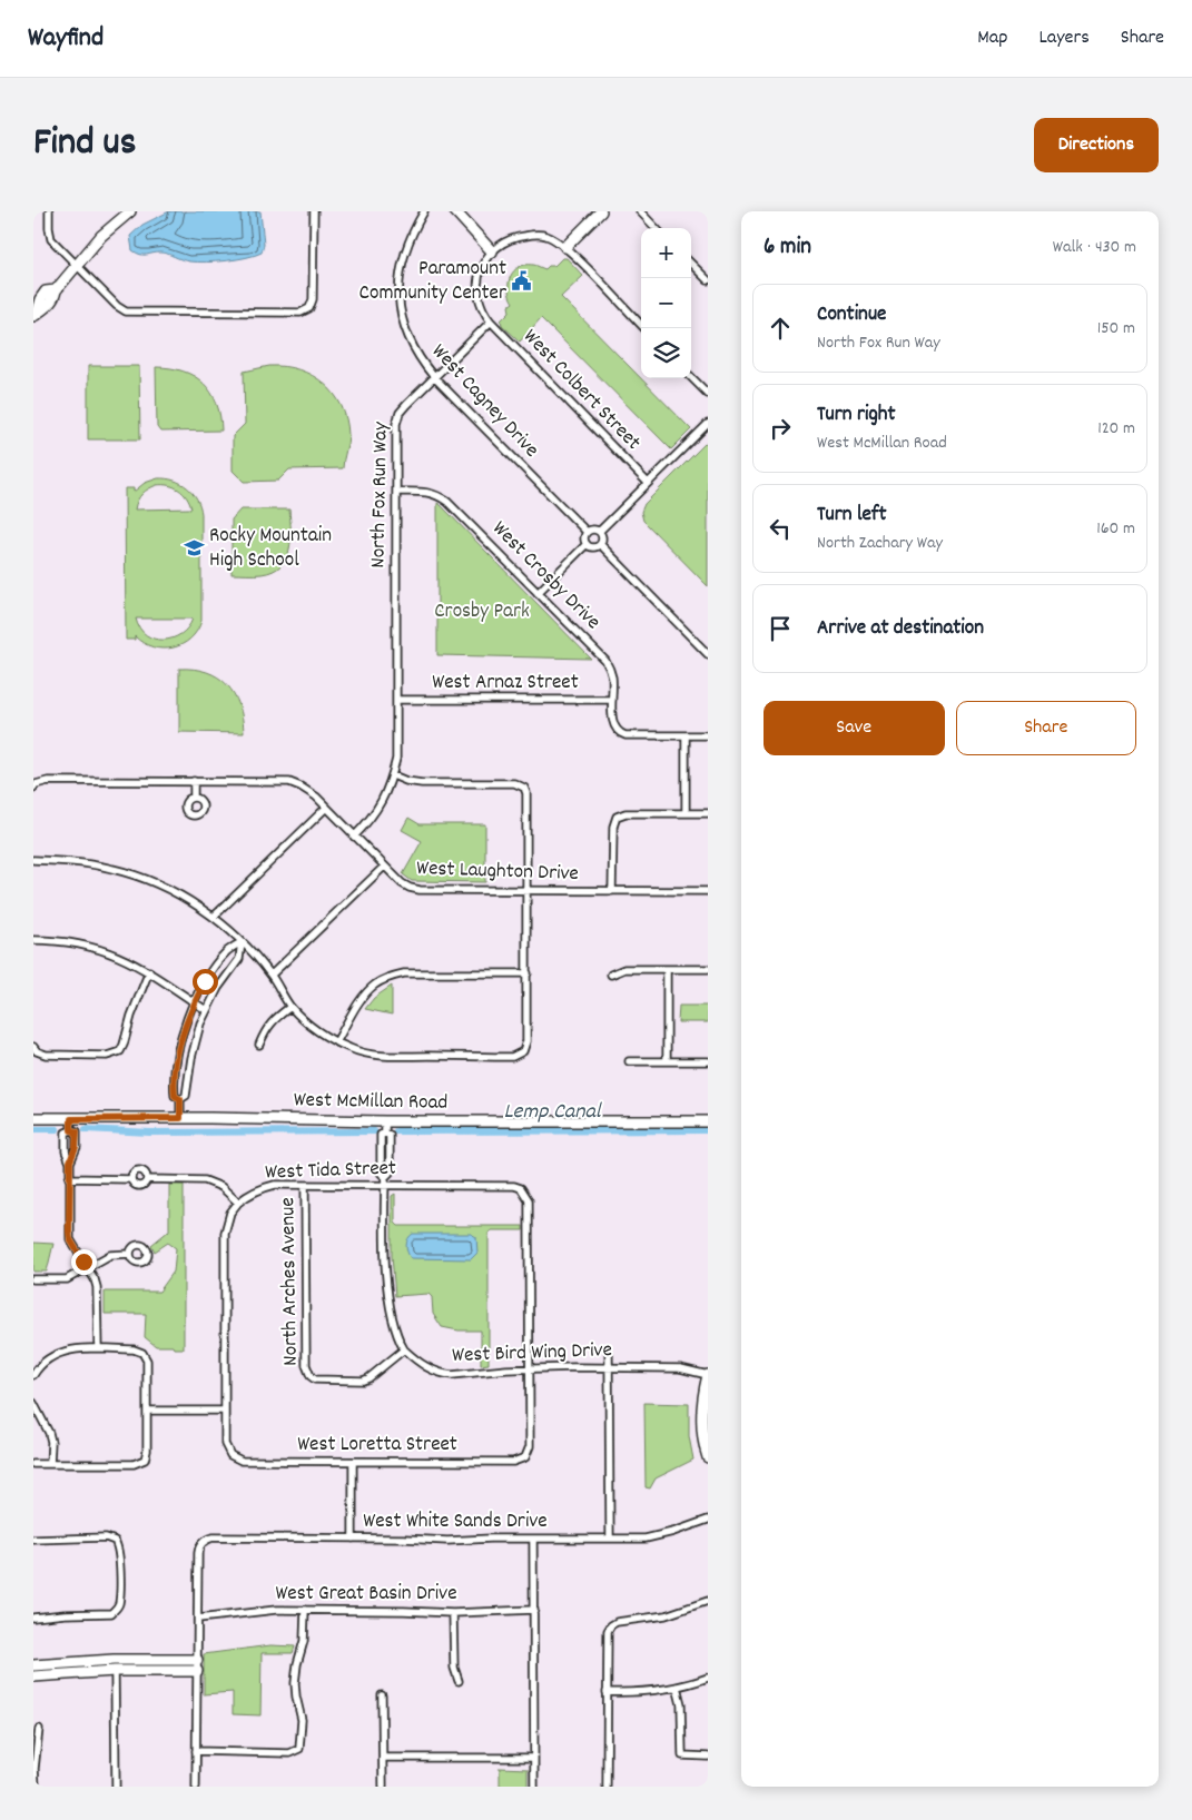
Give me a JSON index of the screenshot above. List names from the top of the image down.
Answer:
{
  "streets": {
    "main road": ["West McMillan Road"],
    "street": [
      "West Colbert Street",
      "West Cagney Drive",
      "North Fox Run Way",
      "West Crosby Drive",
      "West Arnaz Street",
      "West Laughton Drive",
      "West Tida Street",
      "North Arches Avenue",
      "West Bird Wing Drive",
      "West Loretta Street",
      "West White Sands Drive",
      "West Great Basin Drive"
    ]
  },
  "crossings": [
    ["West Colbert Street", "North Fox Run Way"],
    ["West Cagney Drive", "North Fox Run Way"],
    ["North Fox Run Way", "West Crosby Drive"],
    ["North Fox Run Way", "West Arnaz Street"],
    ["North Fox Run Way", "West Laughton Drive"],
    ["West Crosby Drive", "West Arnaz Street"],
    ["West Tida Street", "North Arches Avenue"],
    ["West Tida Street", "West Bird Wing Drive"],
    ["West Tida Street", "West Loretta Street"],
    ["North Arches Avenue", "West Bird Wing Drive"],
    ["West Bird Wing Drive", "West Loretta Street"],
    ["West White Sands Drive", "West Great Basin Drive"]
  ],
  "water": ["Lemp Canal"],
  "parks": ["Crosby Park"],
  "places": {
    "public building": ["Paramount Community Center"],
    "school or university": ["Rocky Mountain High School"]
  },
  "page": {
    "header": "Wayfind",
    "nav": ["Map", "Layers", "Share"],
    "title": "Find us",
    "buttons": [
      "Directions",
      ["Save", "Share"]
    ],
    "heading": ["6 min", "Walk · 430 m"],
    "map_buttons": ["+", "−"],
    "list": [
      ["Continue", "North Fox Run Way", "150 m"],
      ["Turn right", "West McMillan Road", "120 m"],
      ["Turn left", "North Zachary Way", "160 m"],
      "Arrive at destination"
    ]
  }
}
